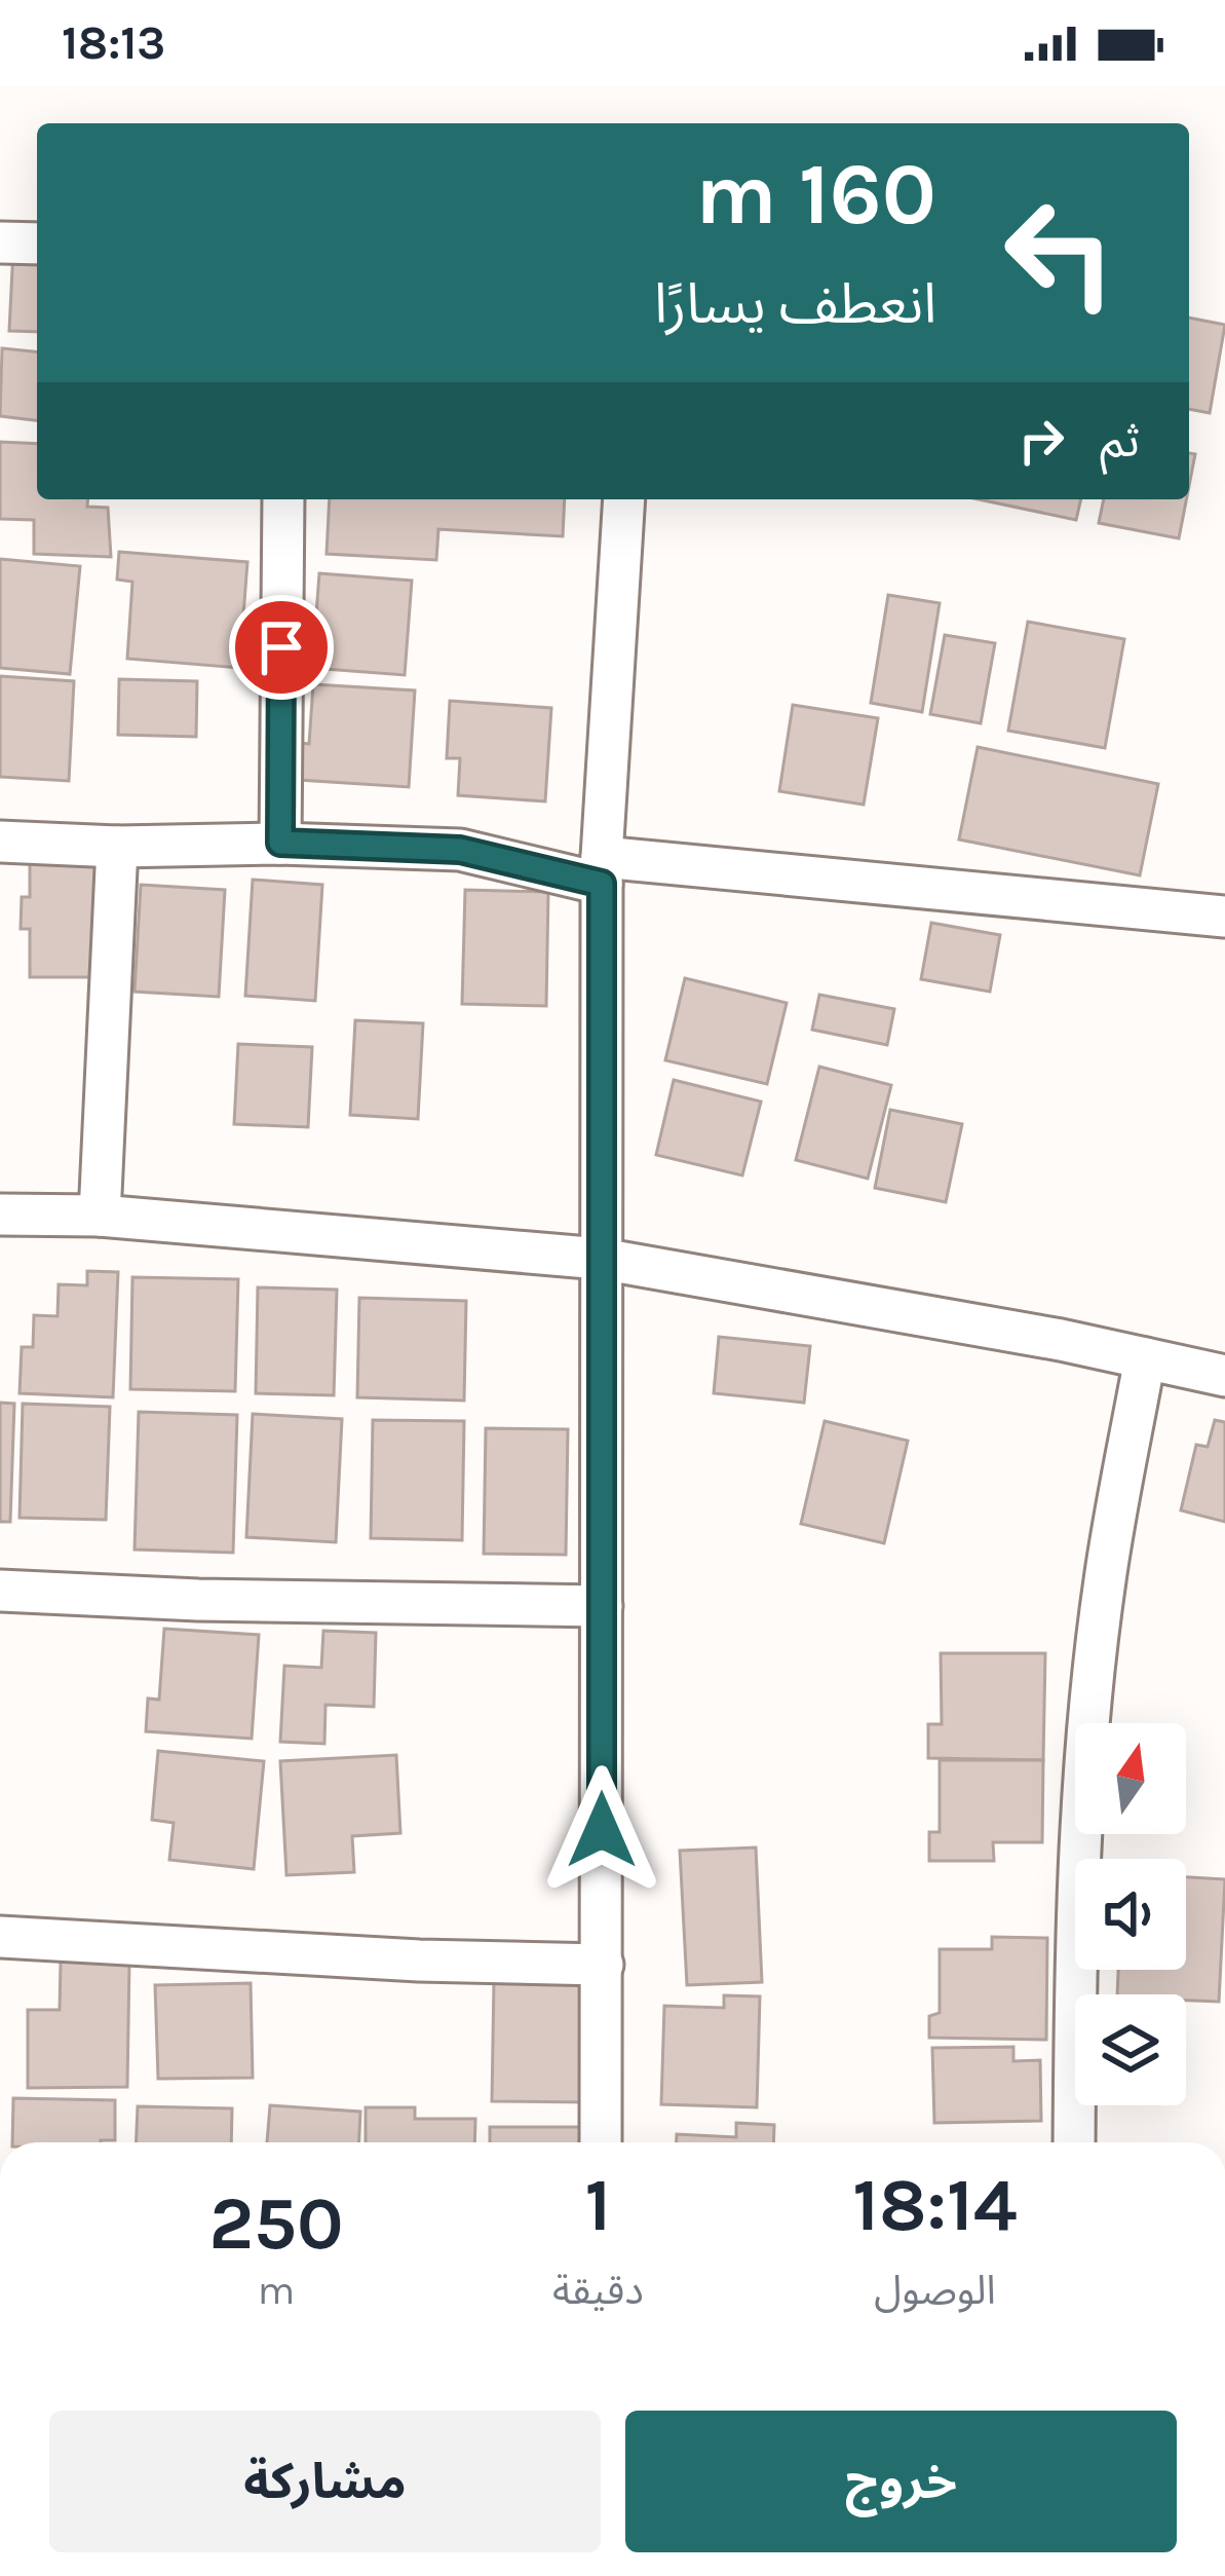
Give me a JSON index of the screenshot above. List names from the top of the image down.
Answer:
{
  "north": "top",
  "page": {
    "status": "18:13",
    "turn": ["160 m", "انعطف يسارًا"],
    "then": "ثم",
    "eta": [
      "18:14",
      "الوصول",
      "1",
      "دقيقة",
      "250",
      "m"
    ],
    "buttons": ["خروج", "مشاركة"]
  }
}
